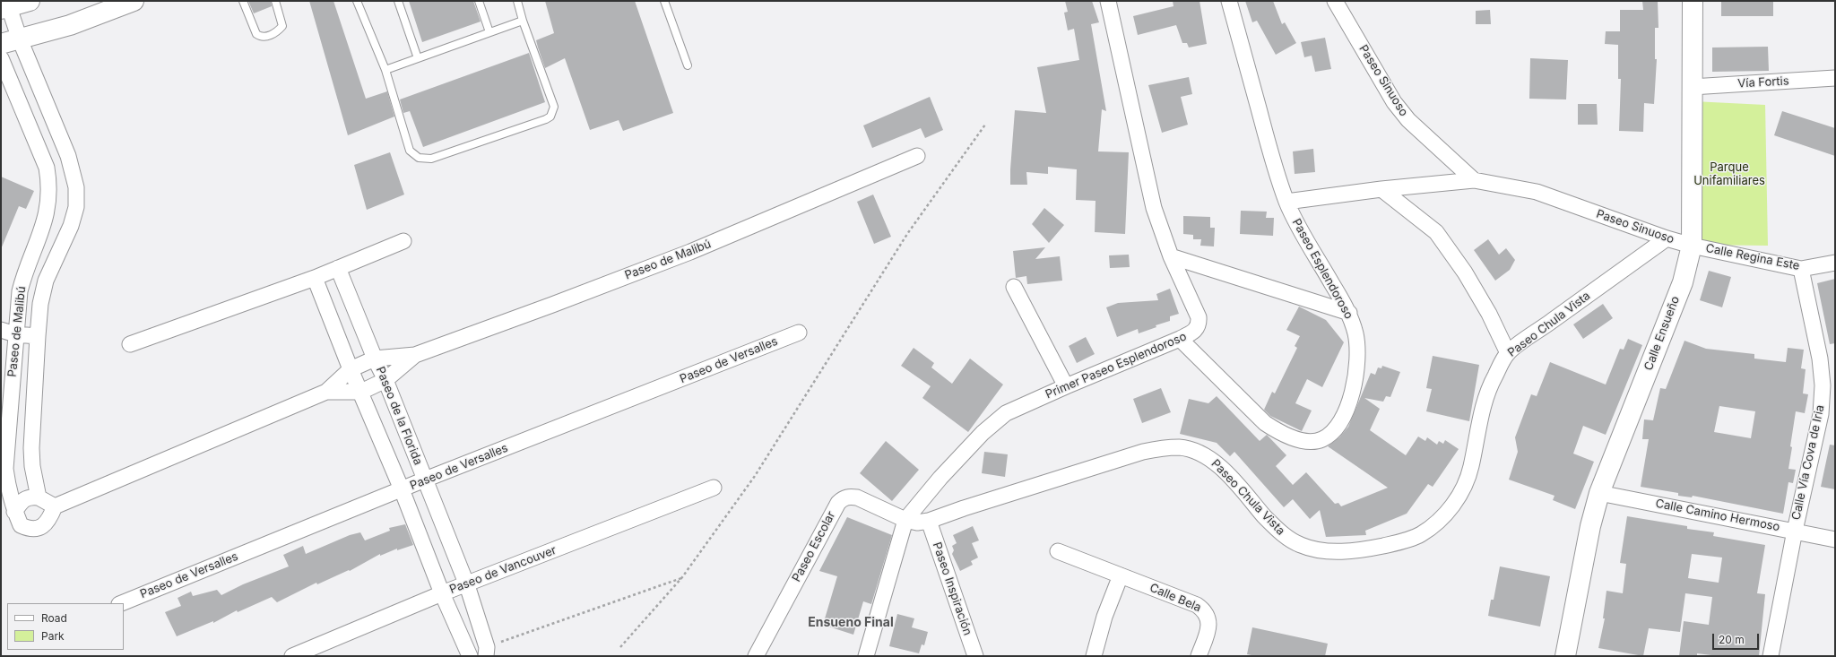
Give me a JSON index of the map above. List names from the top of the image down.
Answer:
{
  "streets": {
    "street": [
      "Paseo Sinuoso",
      "Vía Fortis",
      "Calle Regina Este",
      "Paseo de Malibú",
      "Paseo Esplendoroso",
      "Paseo Chula Vista",
      "Calle Ensueño",
      "Paseo de Versalles",
      "Primer Paseo Esplendoroso",
      "Paseo de la Florida",
      "Calle Vía Cova de Iria",
      "Calle Camino Hermoso",
      "Paseo Escolar",
      "Paseo de Vancouver",
      "Paseo Inspiración",
      "Calle Bela"
    ]
  },
  "crossings": [
    ["Paseo Sinuoso", "Calle Regina Este"],
    ["Paseo Sinuoso", "Paseo Esplendoroso"],
    ["Paseo Sinuoso", "Paseo Chula Vista"],
    ["Paseo Sinuoso", "Calle Ensueño"],
    ["Vía Fortis", "Calle Ensueño"],
    ["Calle Regina Este", "Calle Ensueño"],
    ["Calle Regina Este", "Calle Vía Cova de Iria"],
    ["Paseo de Malibú", "Paseo de la Florida"],
    ["Paseo Esplendoroso", "Primer Paseo Esplendoroso"],
    ["Paseo Chula Vista", "Primer Paseo Esplendoroso"],
    ["Paseo Chula Vista", "Paseo Escolar"],
    ["Paseo Chula Vista", "Paseo Inspiración"],
    ["Calle Ensueño", "Calle Camino Hermoso"],
    ["Paseo de Versalles", "Paseo de la Florida"],
    ["Primer Paseo Esplendoroso", "Paseo Escolar"],
    ["Primer Paseo Esplendoroso", "Paseo Inspiración"],
    ["Paseo de la Florida", "Paseo de Vancouver"],
    ["Calle Vía Cova de Iria", "Calle Camino Hermoso"],
    ["Paseo Escolar", "Paseo Inspiración"]
  ],
  "districts": ["Ensueno Final"],
  "parks": ["Parque Unifamiliares"],
  "legend": ["Road", "Park"],
  "scale_bar": "20 m"
}
